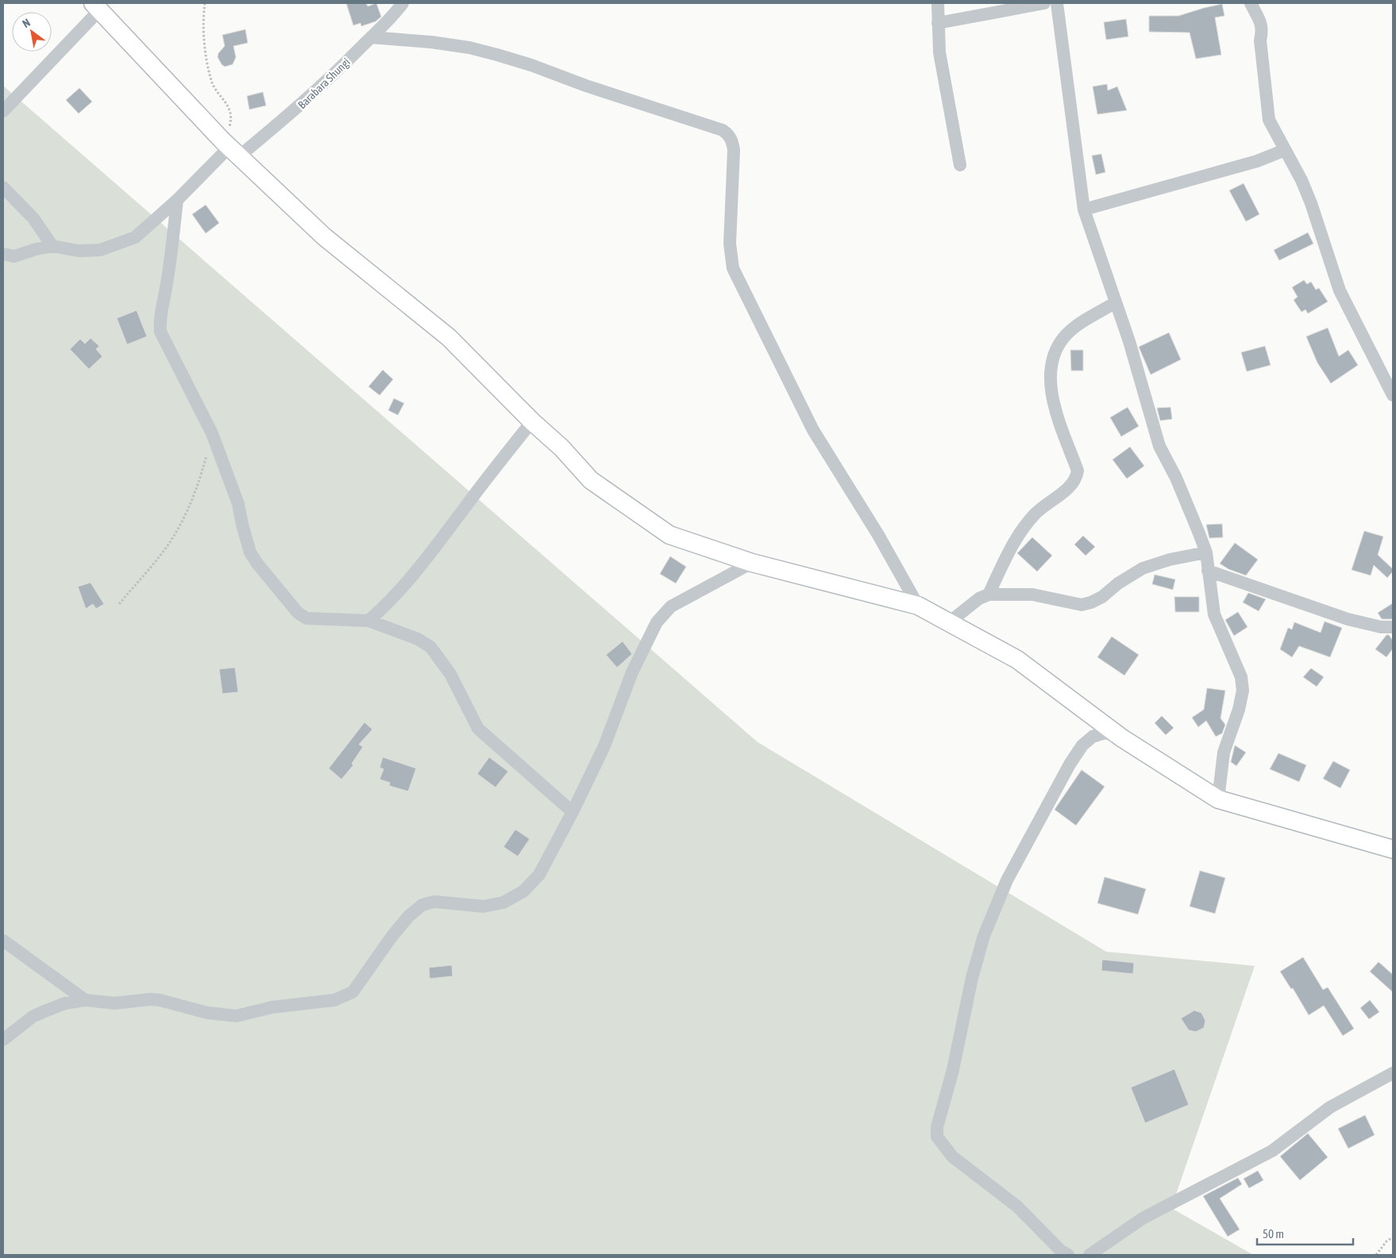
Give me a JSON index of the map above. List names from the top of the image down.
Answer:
{
  "streets": {
    "street": ["Barabara Shungi"]
  },
  "scale_bar": "50 m",
  "north": "top left"
}
